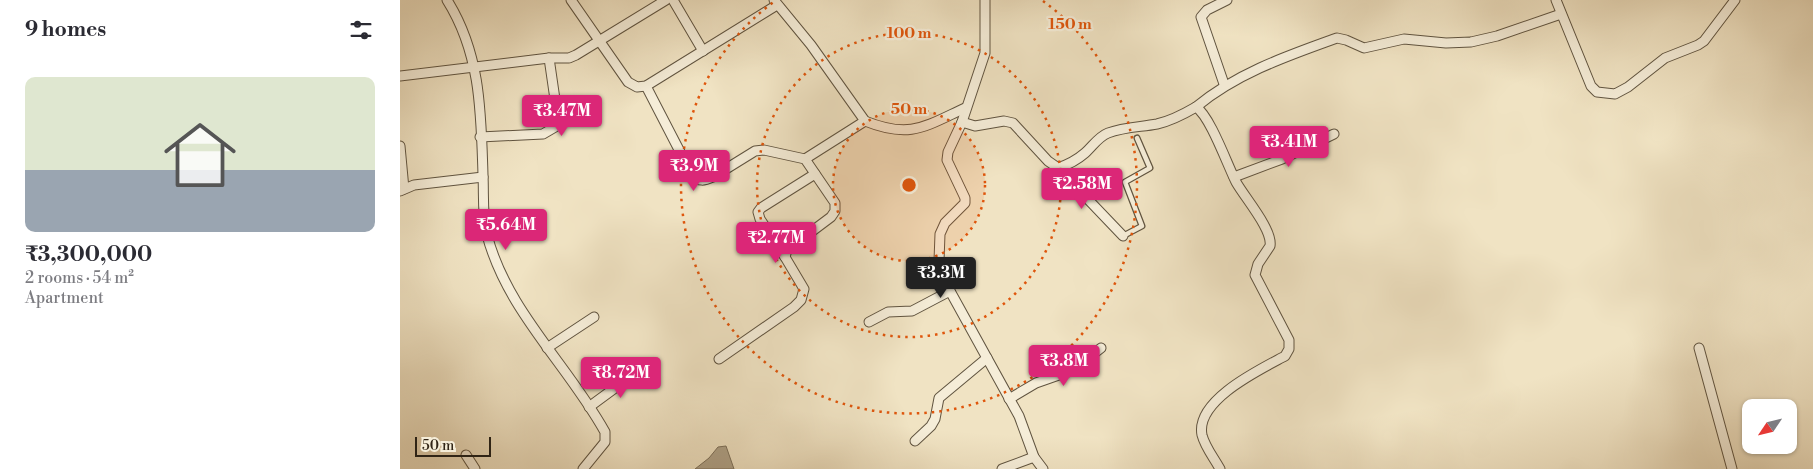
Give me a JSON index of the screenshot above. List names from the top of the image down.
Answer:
{
  "scale_bar": "50 m",
  "north": "bottom left",
  "page": {
    "heading": "9 homes",
    "list": [
      {
        "name": "₹3,300,000",
        "note": "2 rooms · 54 m² · Apartment"
      }
    ],
    "price": [
      "₹3.47M",
      "₹3.41M",
      "₹3.9M",
      "₹2.58M",
      "₹5.64M",
      "₹2.77M",
      "₹3.3M",
      "₹3.8M",
      "₹8.72M"
    ],
    "scale": "50 m"
  },
  "rings": ["150 m", "100 m", "50 m"]
}
